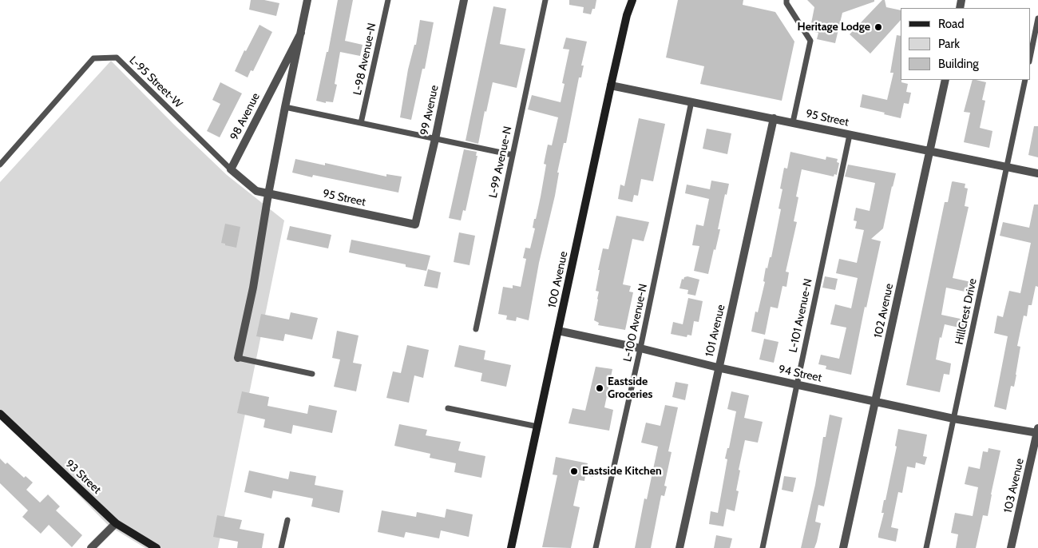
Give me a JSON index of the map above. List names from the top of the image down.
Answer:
{
  "streets": {
    "main road": ["100 Avenue", "93 Street"],
    "street": [
      "99 Avenue",
      "98 Avenue",
      "95 Street",
      "102 Avenue",
      "101 Avenue",
      "94 Street",
      "103 Avenue"
    ],
    "lane": [
      "L-98 Avenue-N",
      "L-95 Street-W",
      "L-99 Avenue-N",
      "HillCrest Drive",
      "L-101 Avenue-N",
      "L-100 Avenue-N"
    ]
  },
  "crossings": [
    ["L-95 Street-W", "98 Avenue"],
    ["99 Avenue", "95 Street"],
    ["98 Avenue", "95 Street"],
    ["95 Street", "100 Avenue"],
    ["95 Street", "102 Avenue"],
    ["95 Street", "HillCrest Drive"],
    ["95 Street", "L-101 Avenue-N"],
    ["95 Street", "L-100 Avenue-N"],
    ["95 Street", "101 Avenue"],
    ["100 Avenue", "94 Street"],
    ["102 Avenue", "94 Street"],
    ["HillCrest Drive", "94 Street"],
    ["L-101 Avenue-N", "94 Street"],
    ["L-100 Avenue-N", "94 Street"],
    ["101 Avenue", "94 Street"],
    ["94 Street", "103 Avenue"]
  ],
  "places": ["Heritage Lodge", "Eastside Groceries", "Eastside Kitchen"],
  "legend": ["Road", "Park", "Building"]
}
